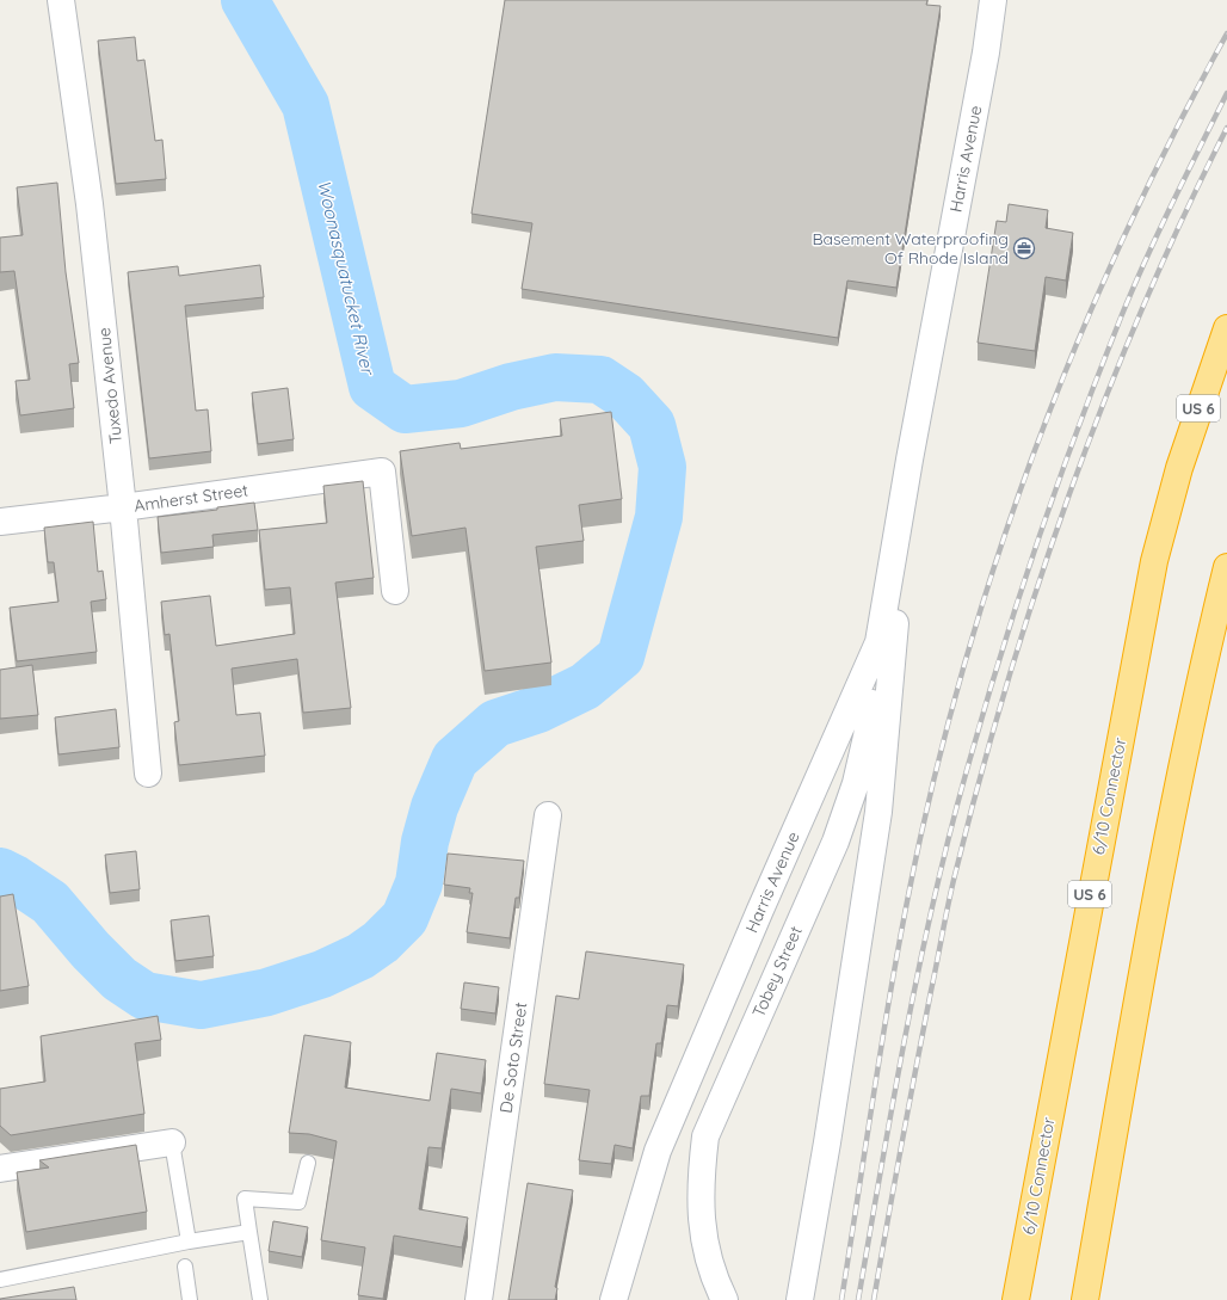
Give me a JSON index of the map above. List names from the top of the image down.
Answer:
{
  "streets": {
    "highway": ["US 6", "6/10 Connector"],
    "main road": [
      "Harris Avenue",
      "Tuxedo Avenue",
      "Amherst Street",
      "Tobey Street",
      "De Soto Street"
    ]
  },
  "crossings": [
    ["Harris Avenue", "Tobey Street"],
    ["Tuxedo Avenue", "Amherst Street"]
  ],
  "water": ["Woonasquatucket River"],
  "places": {
    "office": ["Basement Waterproofing Of Rhode Island"]
  }
}
